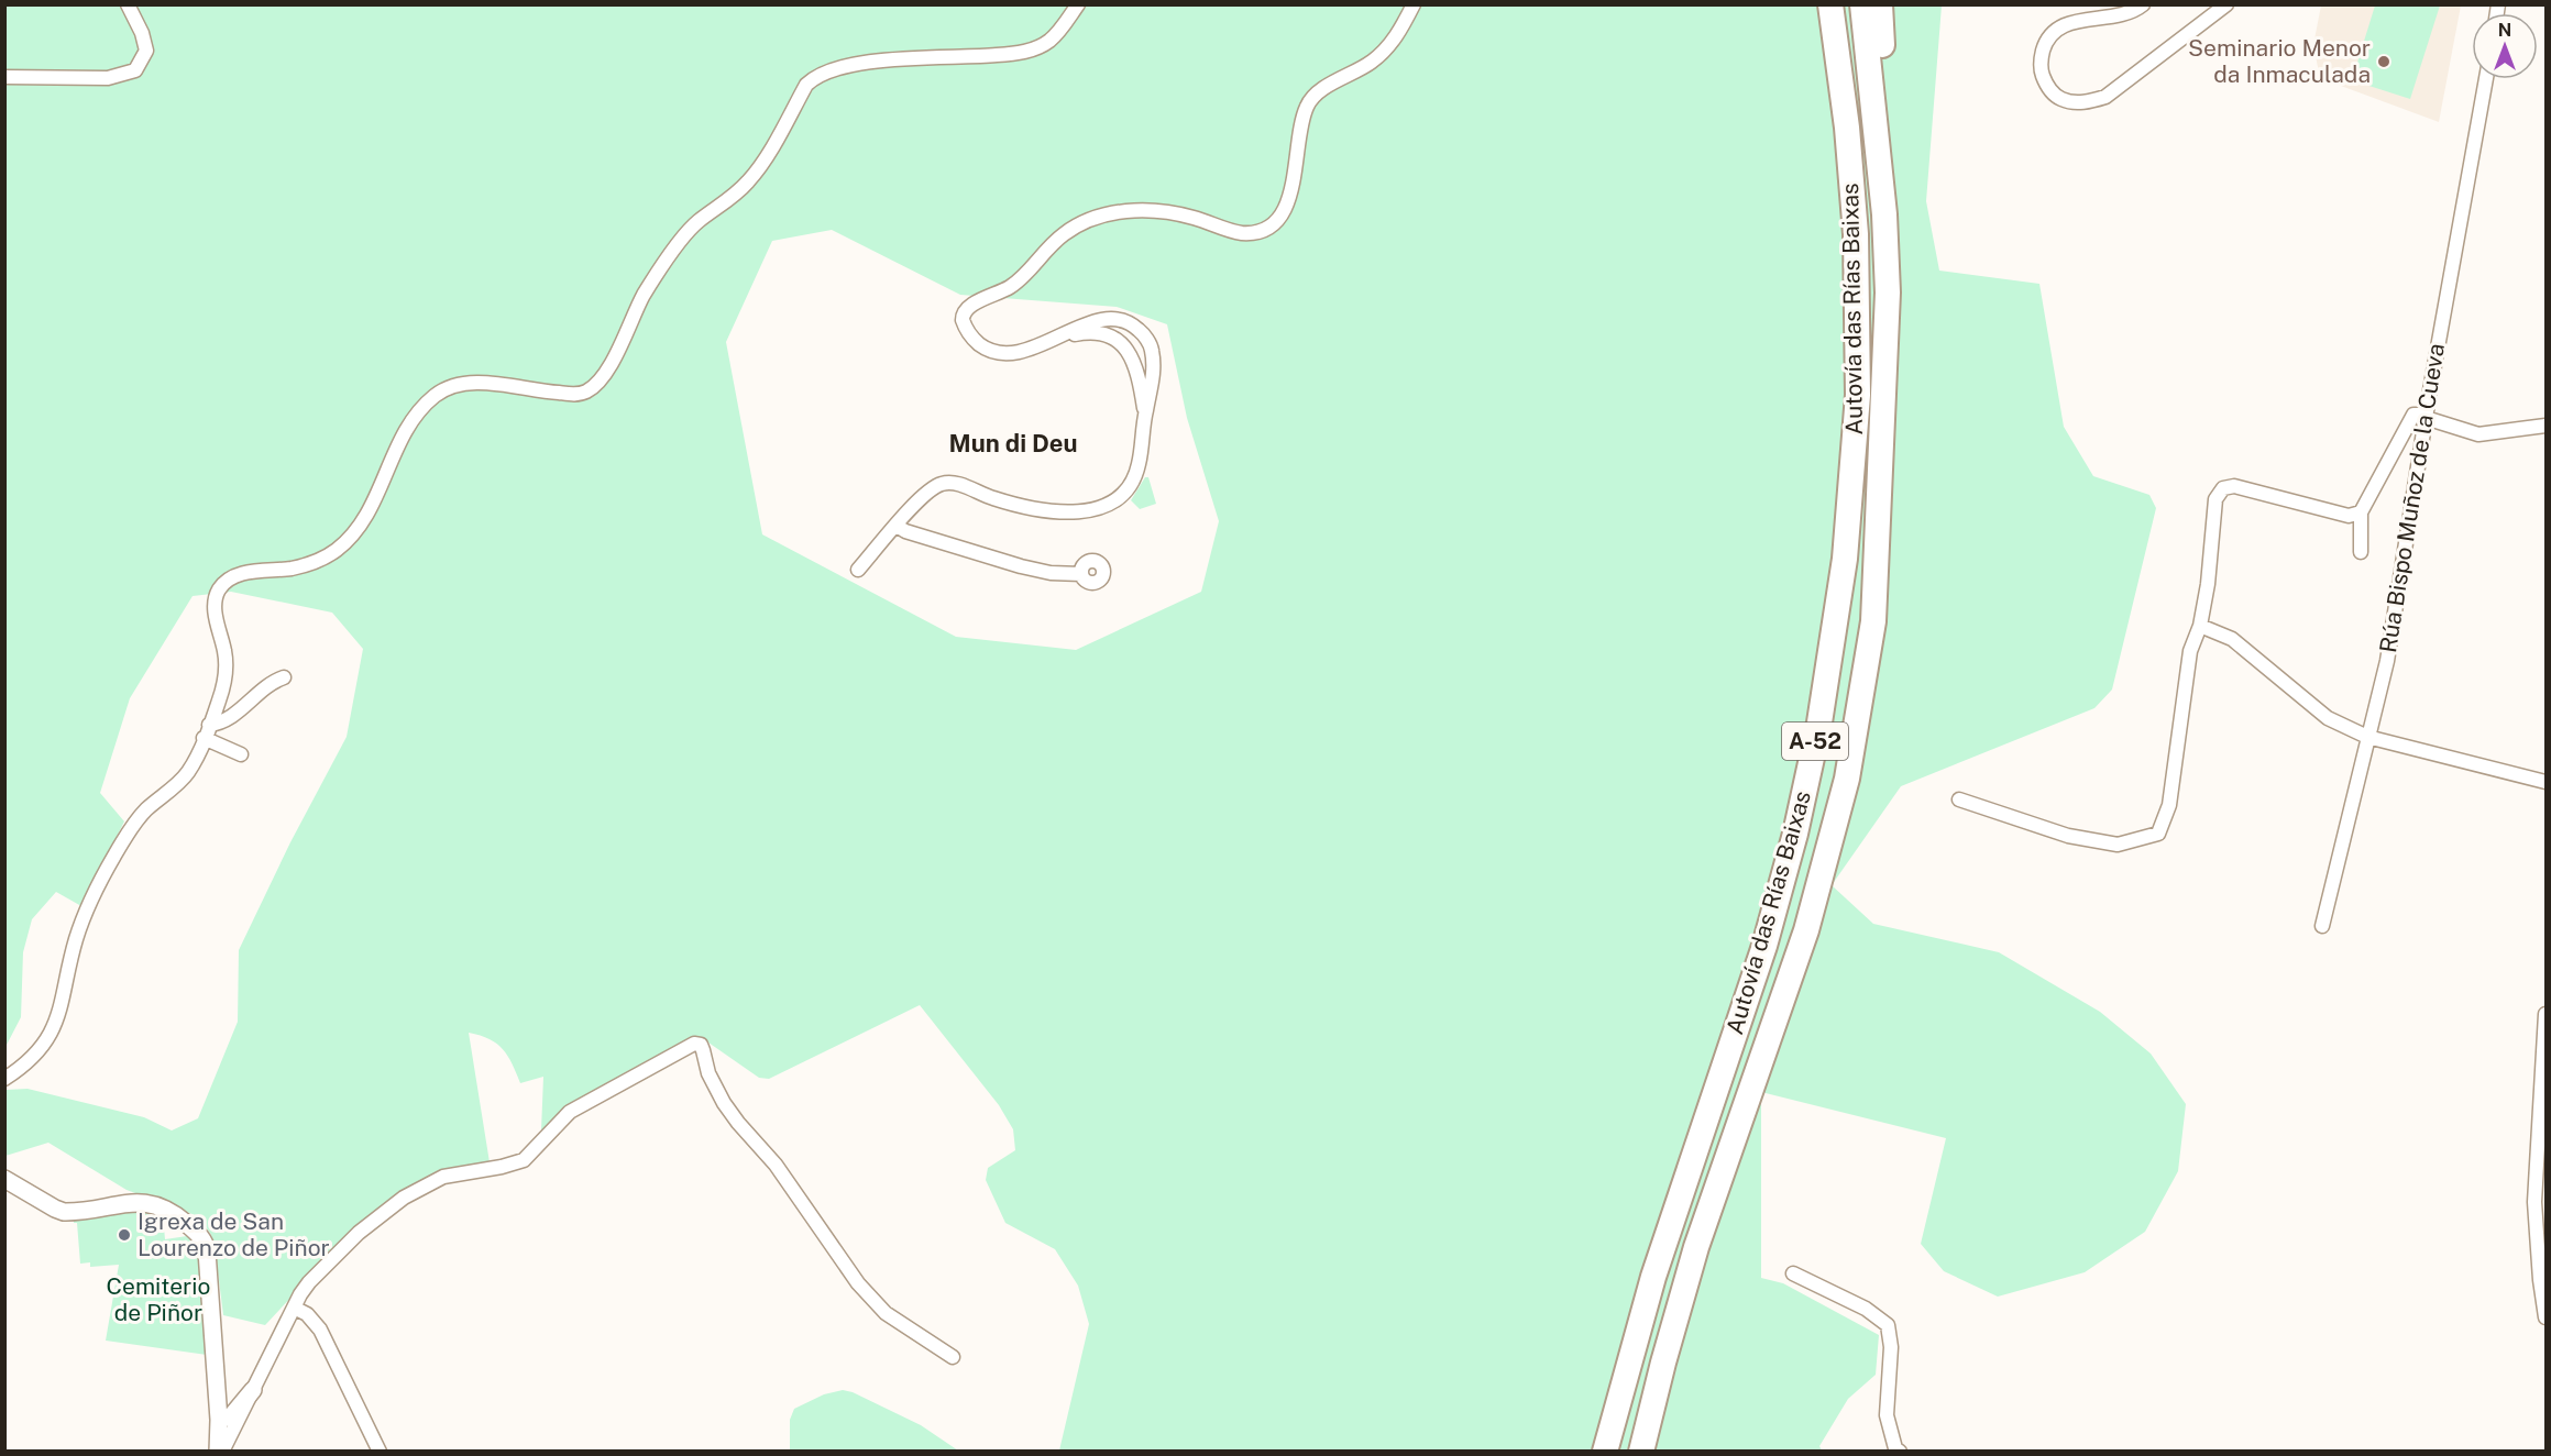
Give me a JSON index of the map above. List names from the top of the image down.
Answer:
{
  "streets": {
    "highway": ["Autovía das Rías Baixas", "A-52"],
    "street": ["Rúa Bispo Muñoz de la Cueva"]
  },
  "districts": ["Mun di Deu"],
  "parks": ["Cemiterio de Piñor"],
  "places": ["Seminario Menor da Inmaculada", "Igrexa de San Lourenzo de Piñor"],
  "north": "top"
}
